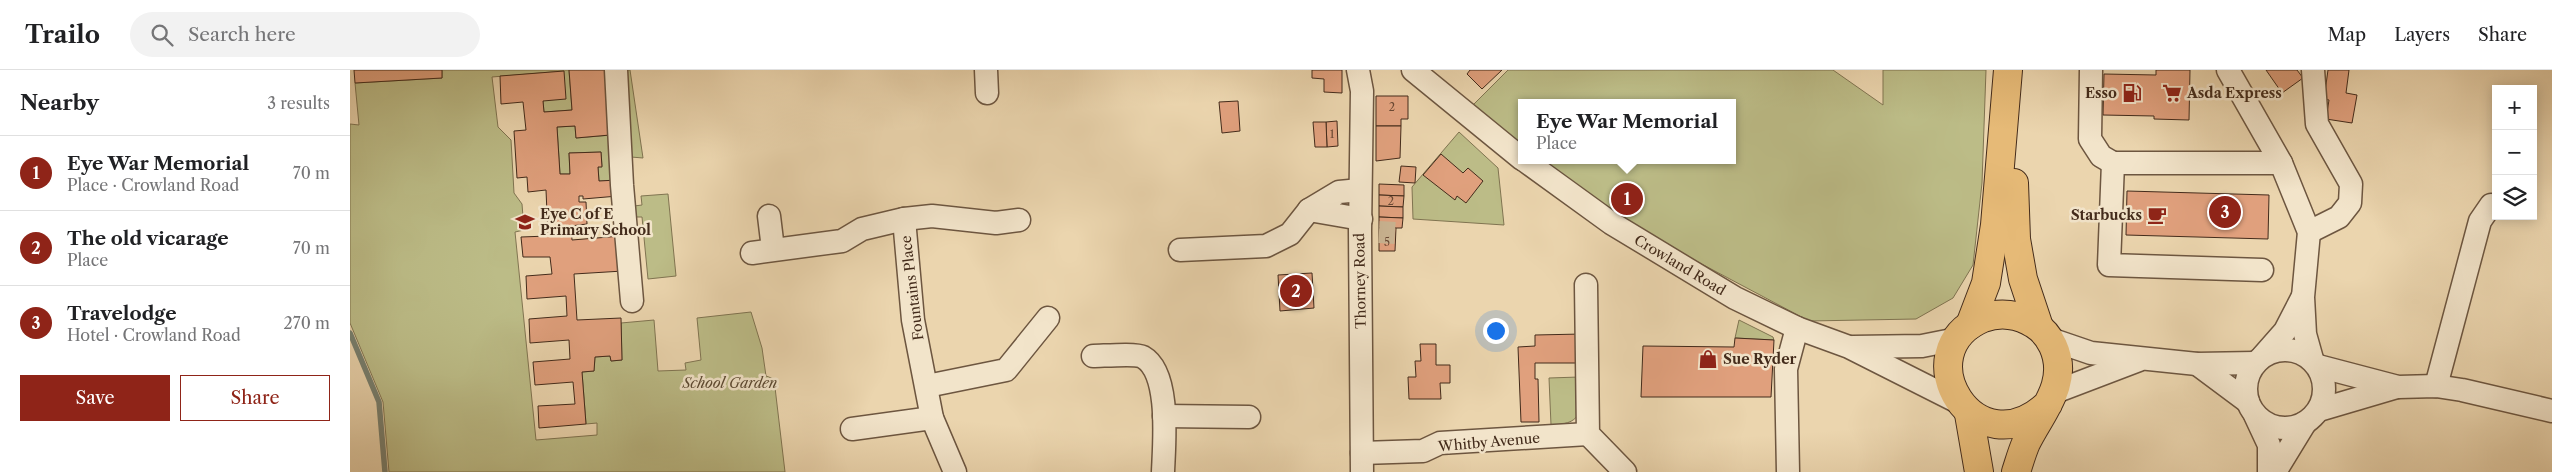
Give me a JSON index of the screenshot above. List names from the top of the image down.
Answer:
{
  "streets": {
    "street": [
      "Crowland Road",
      "Thorney Road",
      "Fountains Place",
      "Whitby Avenue"
    ]
  },
  "crossings": [
    ["Thorney Road", "Whitby Avenue"]
  ],
  "parks": ["School Garden"],
  "places": {
    "fuel station": ["Esso"],
    "supermarket": ["Asda Express"],
    "cafe": ["Starbucks"],
    "school or university": ["Eye C of E Primary School"],
    "shop": ["Sue Ryder"]
  },
  "house_numbers": [
    "2",
    "1",
    "2",
    "5"
  ],
  "page": {
    "header": "Trailo",
    "search": "Search here",
    "nav": ["Map", "Layers", "Share"],
    "heading": ["Nearby", "3 results"],
    "map_buttons": ["+", "−"],
    "popup": ["Eye War Memorial", "Place"],
    "list": [
      {
        "mark": "1",
        "name": "Eye War Memorial",
        "note": "Place · Crowland Road",
        "value": "70 m"
      },
      {
        "mark": "2",
        "name": "The old vicarage",
        "note": "Place",
        "value": "70 m"
      },
      {
        "mark": "3",
        "name": "Travelodge",
        "note": "Hotel · Crowland Road",
        "value": "270 m"
      }
    ],
    "pins": ["1", "3", "2"],
    "buttons": ["Save", "Share"]
  }
}
